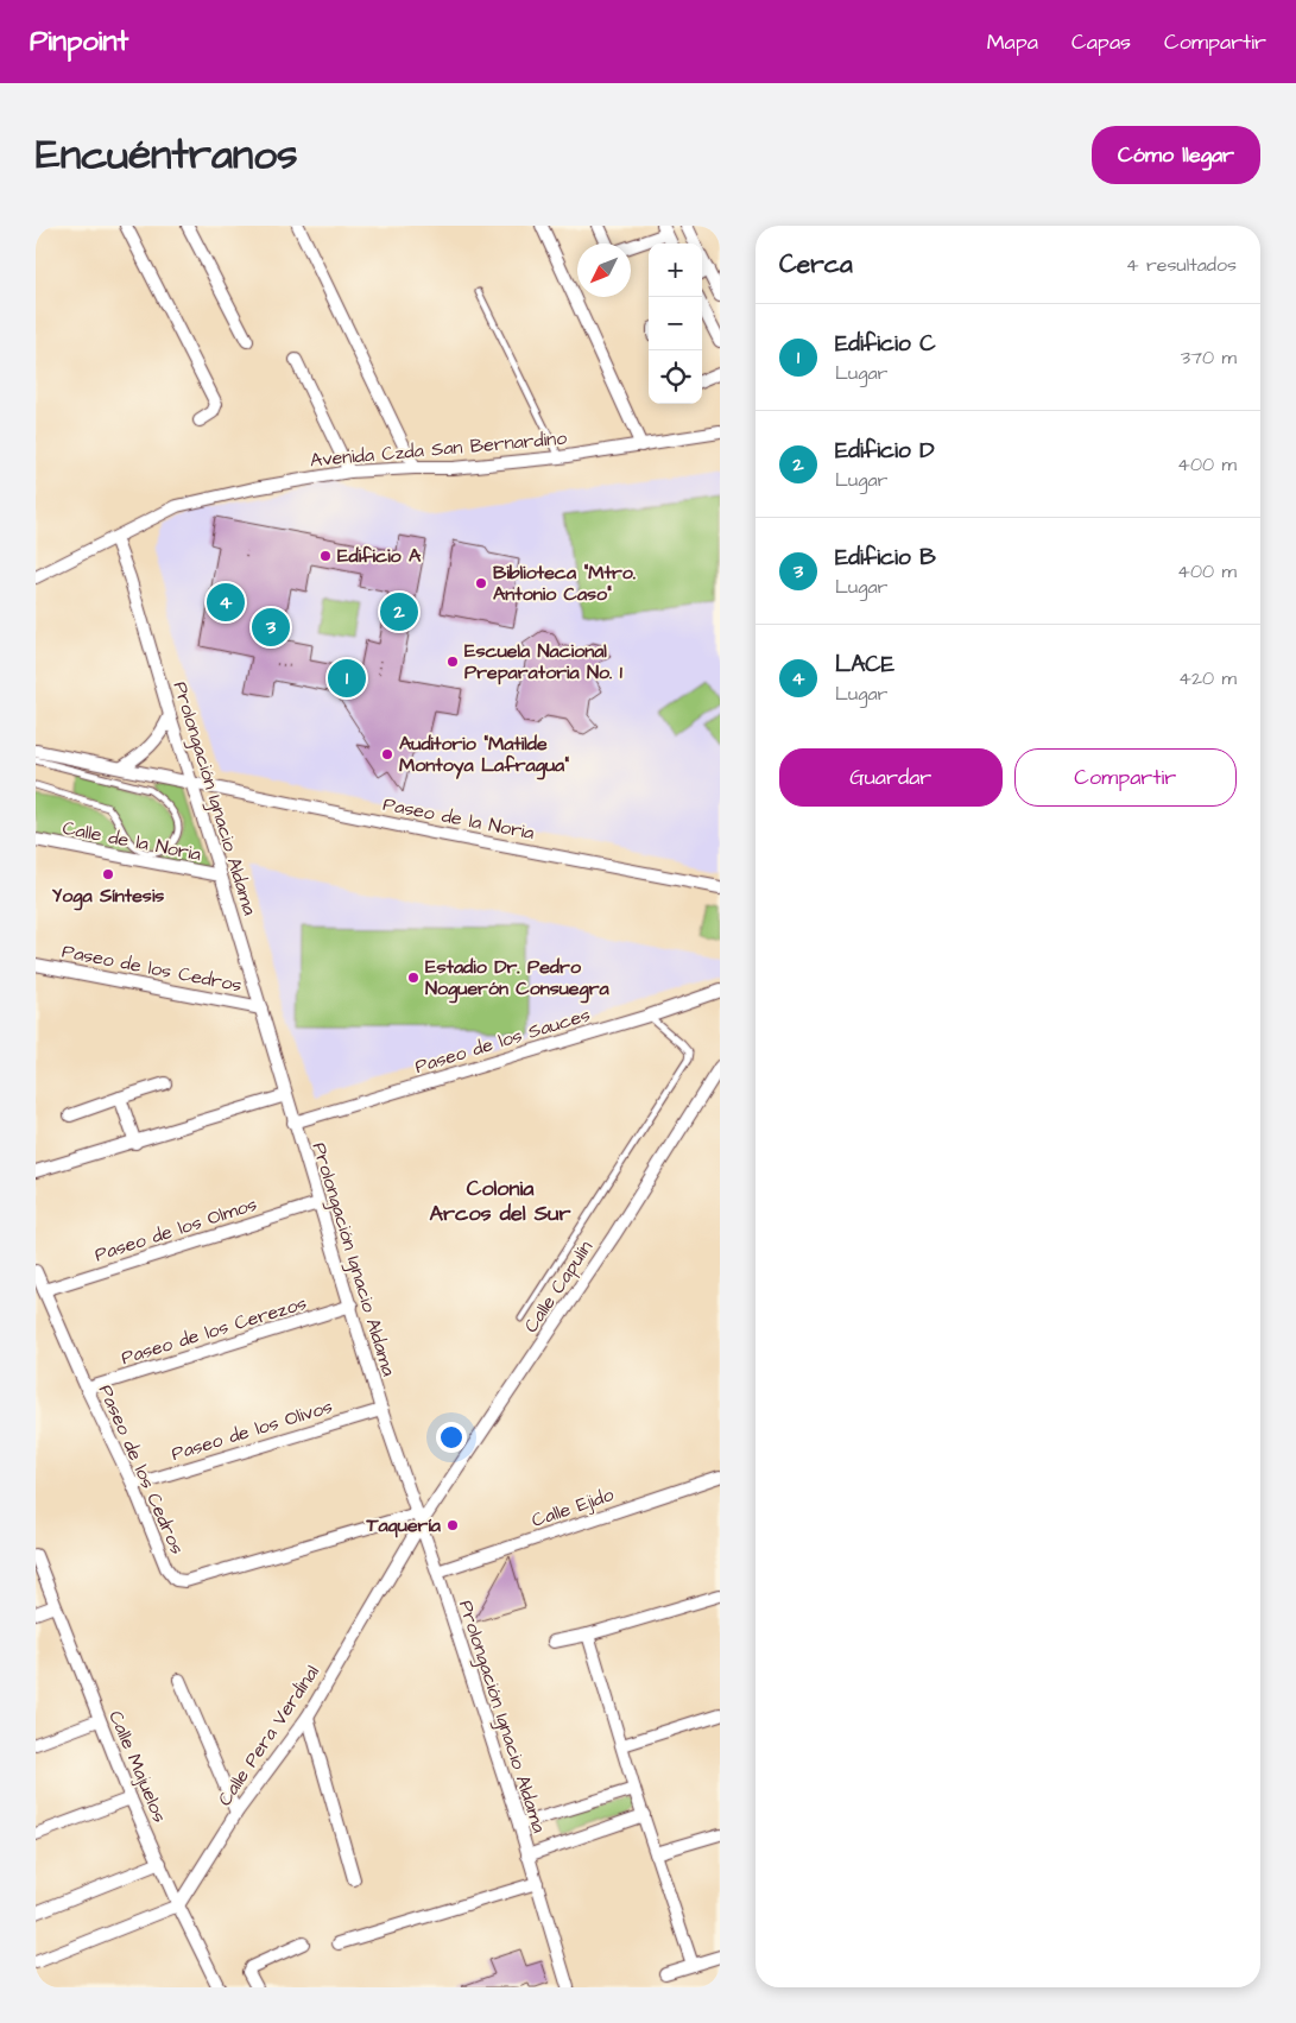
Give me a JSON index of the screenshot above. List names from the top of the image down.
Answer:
{
  "streets": {
    "street": [
      "Avenida Czda San Bernardino",
      "Prolongación Ignacio Aldama",
      "Paseo de la Noria",
      "Calle de la Noria",
      "Paseo de los Cedros",
      "Paseo de los Sauces",
      "Paseo de los Olmos",
      "Calle Capulín",
      "Paseo de los Cerezos",
      "Paseo de los Olivos",
      "Calle Ejido",
      "Calle Pera Verdinal",
      "Calle Majuelos"
    ]
  },
  "crossings": [
    ["Avenida Czda San Bernardino", "Prolongación Ignacio Aldama"],
    ["Prolongación Ignacio Aldama", "Paseo de la Noria"],
    ["Prolongación Ignacio Aldama", "Calle de la Noria"],
    ["Prolongación Ignacio Aldama", "Paseo de los Cedros"],
    ["Prolongación Ignacio Aldama", "Paseo de los Sauces"],
    ["Prolongación Ignacio Aldama", "Paseo de los Olmos"],
    ["Prolongación Ignacio Aldama", "Calle Capulín"],
    ["Prolongación Ignacio Aldama", "Paseo de los Cerezos"],
    ["Prolongación Ignacio Aldama", "Paseo de los Olivos"],
    ["Prolongación Ignacio Aldama", "Calle Ejido"],
    ["Prolongación Ignacio Aldama", "Calle Pera Verdinal"],
    ["Paseo de los Cedros", "Paseo de los Olmos"],
    ["Paseo de los Cedros", "Calle Capulín"],
    ["Paseo de los Cedros", "Paseo de los Cerezos"],
    ["Paseo de los Cedros", "Paseo de los Olivos"],
    ["Paseo de los Cedros", "Calle Pera Verdinal"],
    ["Calle Capulín", "Calle Pera Verdinal"],
    ["Calle Pera Verdinal", "Calle Majuelos"]
  ],
  "districts": ["Colonia Arcos del Sur"],
  "places": [
    "Edificio A",
    "Biblioteca \"Mtro. Antonio Caso\"",
    "Escuela Nacional Preparatoria No. 1",
    "Auditorio \"Matilde Montoya Lafragua\"",
    "Yoga Síntesis",
    "Estadio Dr. Pedro Noguerón Consuegra",
    "Taquería"
  ],
  "north": "bottom left",
  "page": {
    "header": "Pinpoint",
    "nav": ["Mapa", "Capas", "Compartir"],
    "title": "Encuéntranos",
    "buttons": [
      "Cómo llegar",
      ["Guardar", "Compartir"]
    ],
    "heading": ["Cerca", "4 resultados"],
    "map_buttons": ["+", "−"],
    "list": [
      {
        "mark": "1",
        "name": "Edificio C",
        "note": "Lugar",
        "value": "370 m"
      },
      {
        "mark": "2",
        "name": "Edificio D",
        "note": "Lugar",
        "value": "400 m"
      },
      {
        "mark": "3",
        "name": "Edificio B",
        "note": "Lugar",
        "value": "400 m"
      },
      {
        "mark": "4",
        "name": "LACE",
        "note": "Lugar",
        "value": "420 m"
      }
    ],
    "pins": [
      "4",
      "2",
      "3",
      "1"
    ]
  }
}
